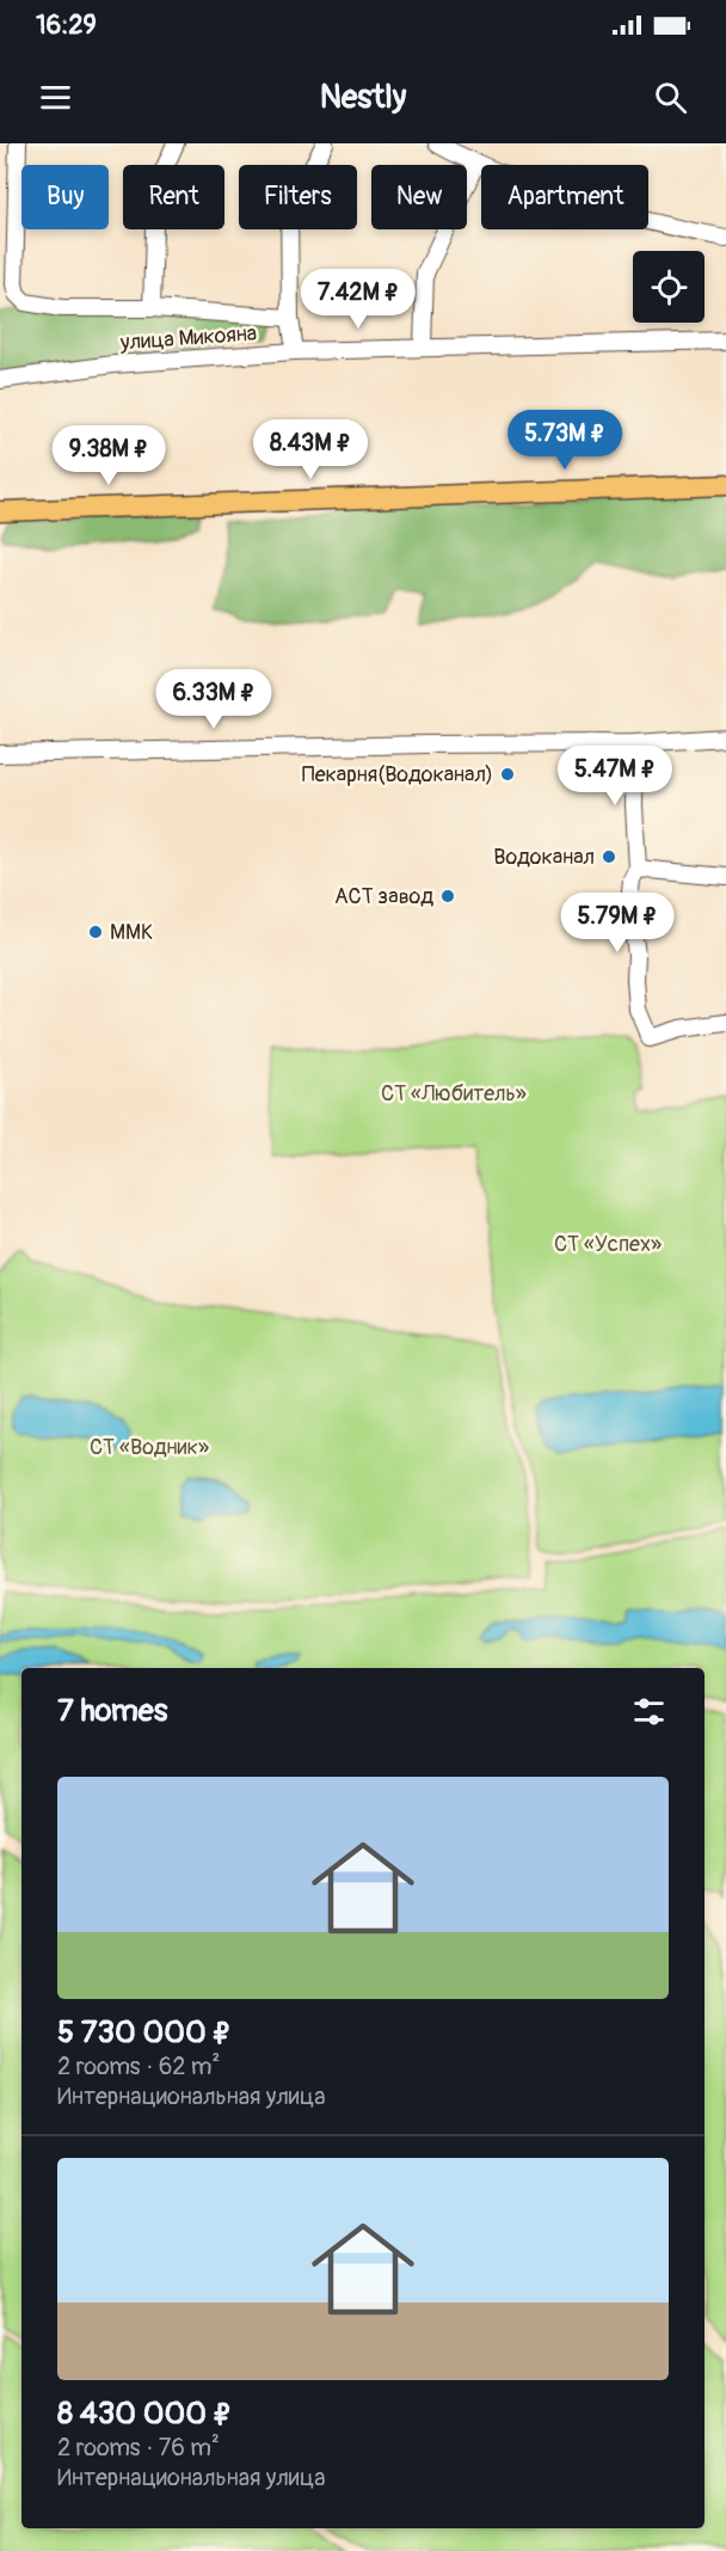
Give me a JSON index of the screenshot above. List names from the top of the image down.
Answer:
{
  "streets": {
    "street": ["улица Микояна"]
  },
  "parks": ["СТ «Любитель»", "СТ «Успех»", "СТ «Водник»"],
  "places": [
    "Пекарня(Водоканал)",
    "Водоканал",
    "АСТ завод",
    "ММК"
  ],
  "page": {
    "status": "16:29",
    "header": "Nestly",
    "chip": [
      "Buy",
      "Rent",
      "Filters",
      "New",
      "Apartment"
    ],
    "price": [
      "7.42M ₽",
      "5.73M ₽",
      "8.43M ₽",
      "9.38M ₽",
      "6.33M ₽",
      "5.47M ₽",
      "5.79M ₽"
    ],
    "heading": "7 homes",
    "list": [
      {
        "name": "5 730 000 ₽",
        "note": "2 rooms · 62 m² · Интернациональная улица"
      },
      {
        "name": "8 430 000 ₽",
        "note": "2 rooms · 76 m² · Интернациональная улица"
      }
    ]
  }
}
